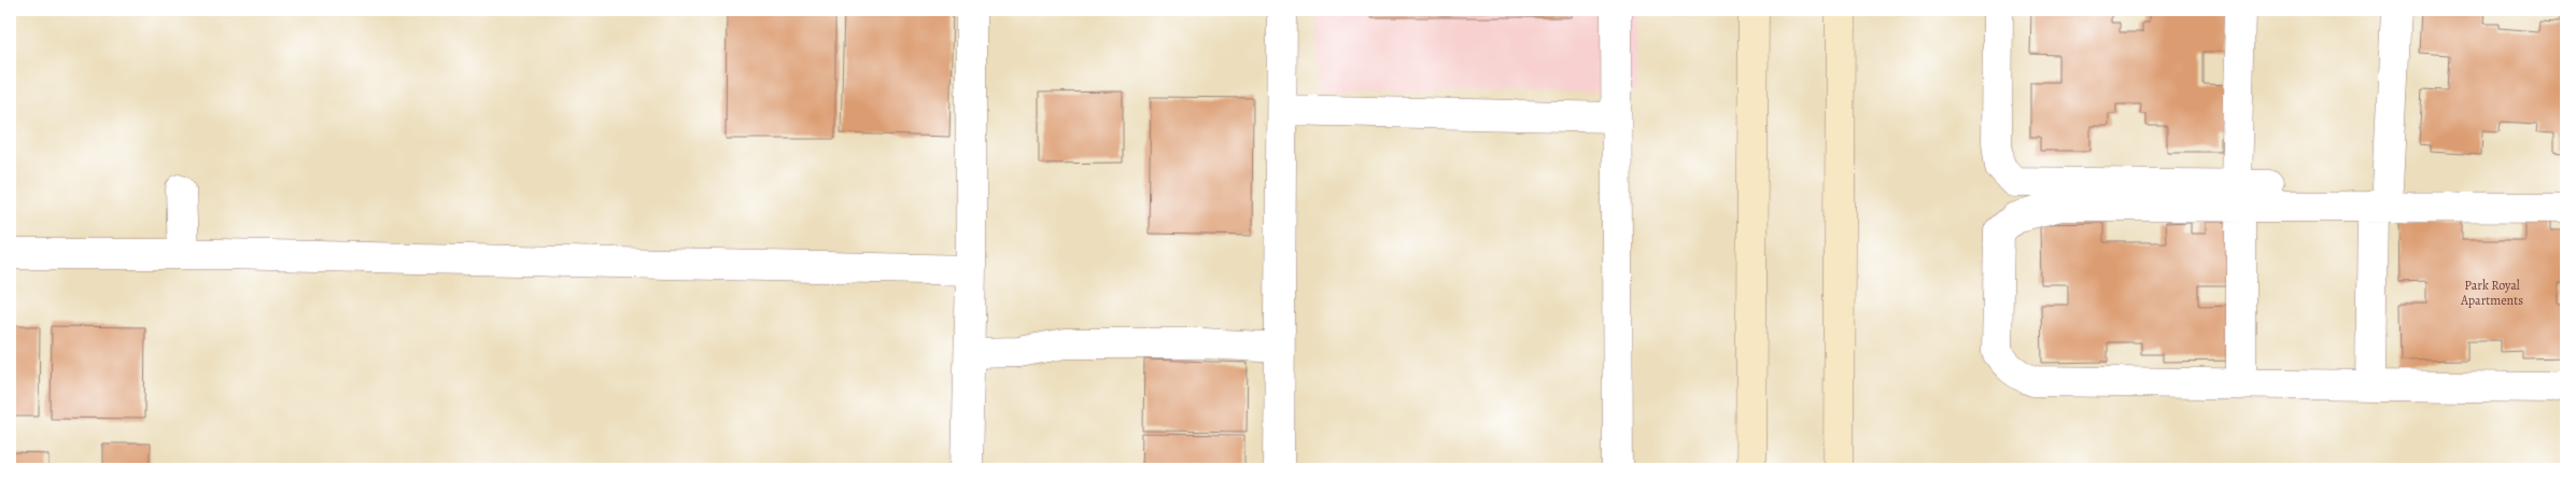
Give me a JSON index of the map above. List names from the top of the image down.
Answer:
{
  "house_numbers": ["Park Royal Apartments"]
}
